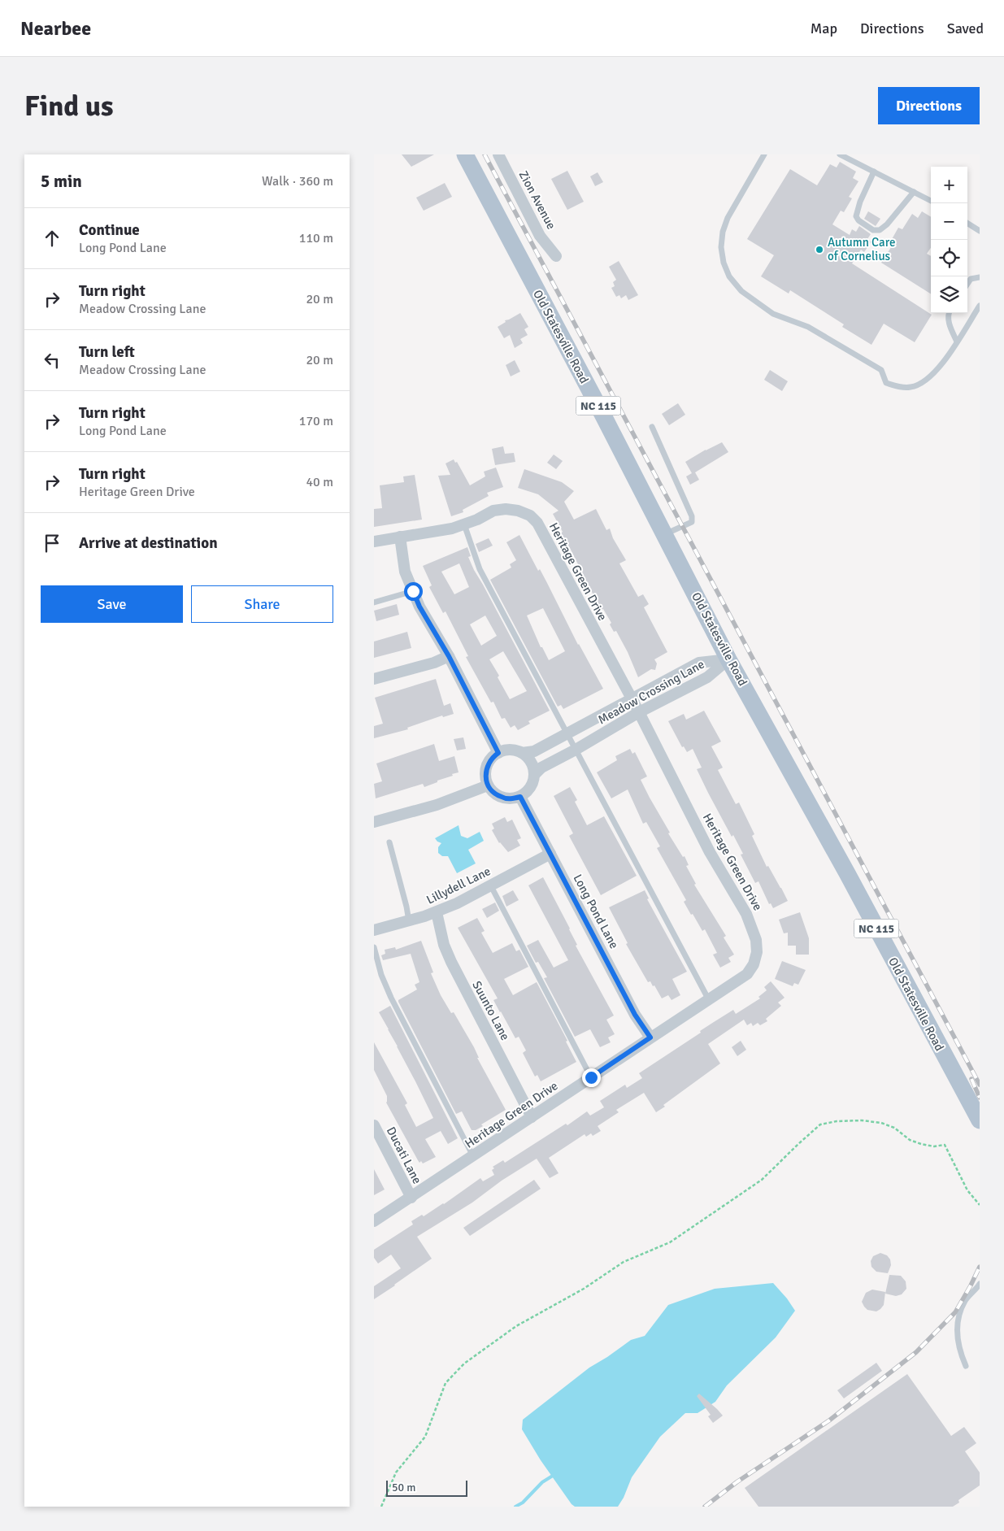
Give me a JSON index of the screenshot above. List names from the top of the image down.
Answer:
{
  "streets": {
    "main road": ["Old Statesville Road", "NC 115"],
    "street": [
      "Zion Avenue",
      "Heritage Green Drive",
      "Meadow Crossing Lane",
      "Lillydell Lane",
      "Long Pond Lane",
      "Suunto Lane",
      "Ducati Lane"
    ]
  },
  "crossings": [
    ["Old Statesville Road", "Meadow Crossing Lane"],
    ["Heritage Green Drive", "Meadow Crossing Lane"],
    ["Heritage Green Drive", "Long Pond Lane"],
    ["Heritage Green Drive", "Suunto Lane"],
    ["Heritage Green Drive", "Ducati Lane"],
    ["Meadow Crossing Lane", "Long Pond Lane"],
    ["Lillydell Lane", "Long Pond Lane"],
    ["Lillydell Lane", "Suunto Lane"]
  ],
  "places": ["Autumn Care of Cornelius"],
  "scale_bar": "50 m",
  "page": {
    "header": "Nearbee",
    "nav": ["Map", "Directions", "Saved"],
    "buttons": [
      "Directions",
      ["Save", "Share"]
    ],
    "title": "Find us",
    "heading": ["5 min", "Walk · 360 m"],
    "map_buttons": ["+", "−"],
    "list": [
      ["Continue", "Long Pond Lane", "110 m"],
      ["Turn right", "Meadow Crossing Lane", "20 m"],
      ["Turn left", "Meadow Crossing Lane", "20 m"],
      ["Turn right", "Long Pond Lane", "170 m"],
      ["Turn right", "Heritage Green Drive", "40 m"],
      "Arrive at destination"
    ],
    "scale": "50 m"
  }
}
